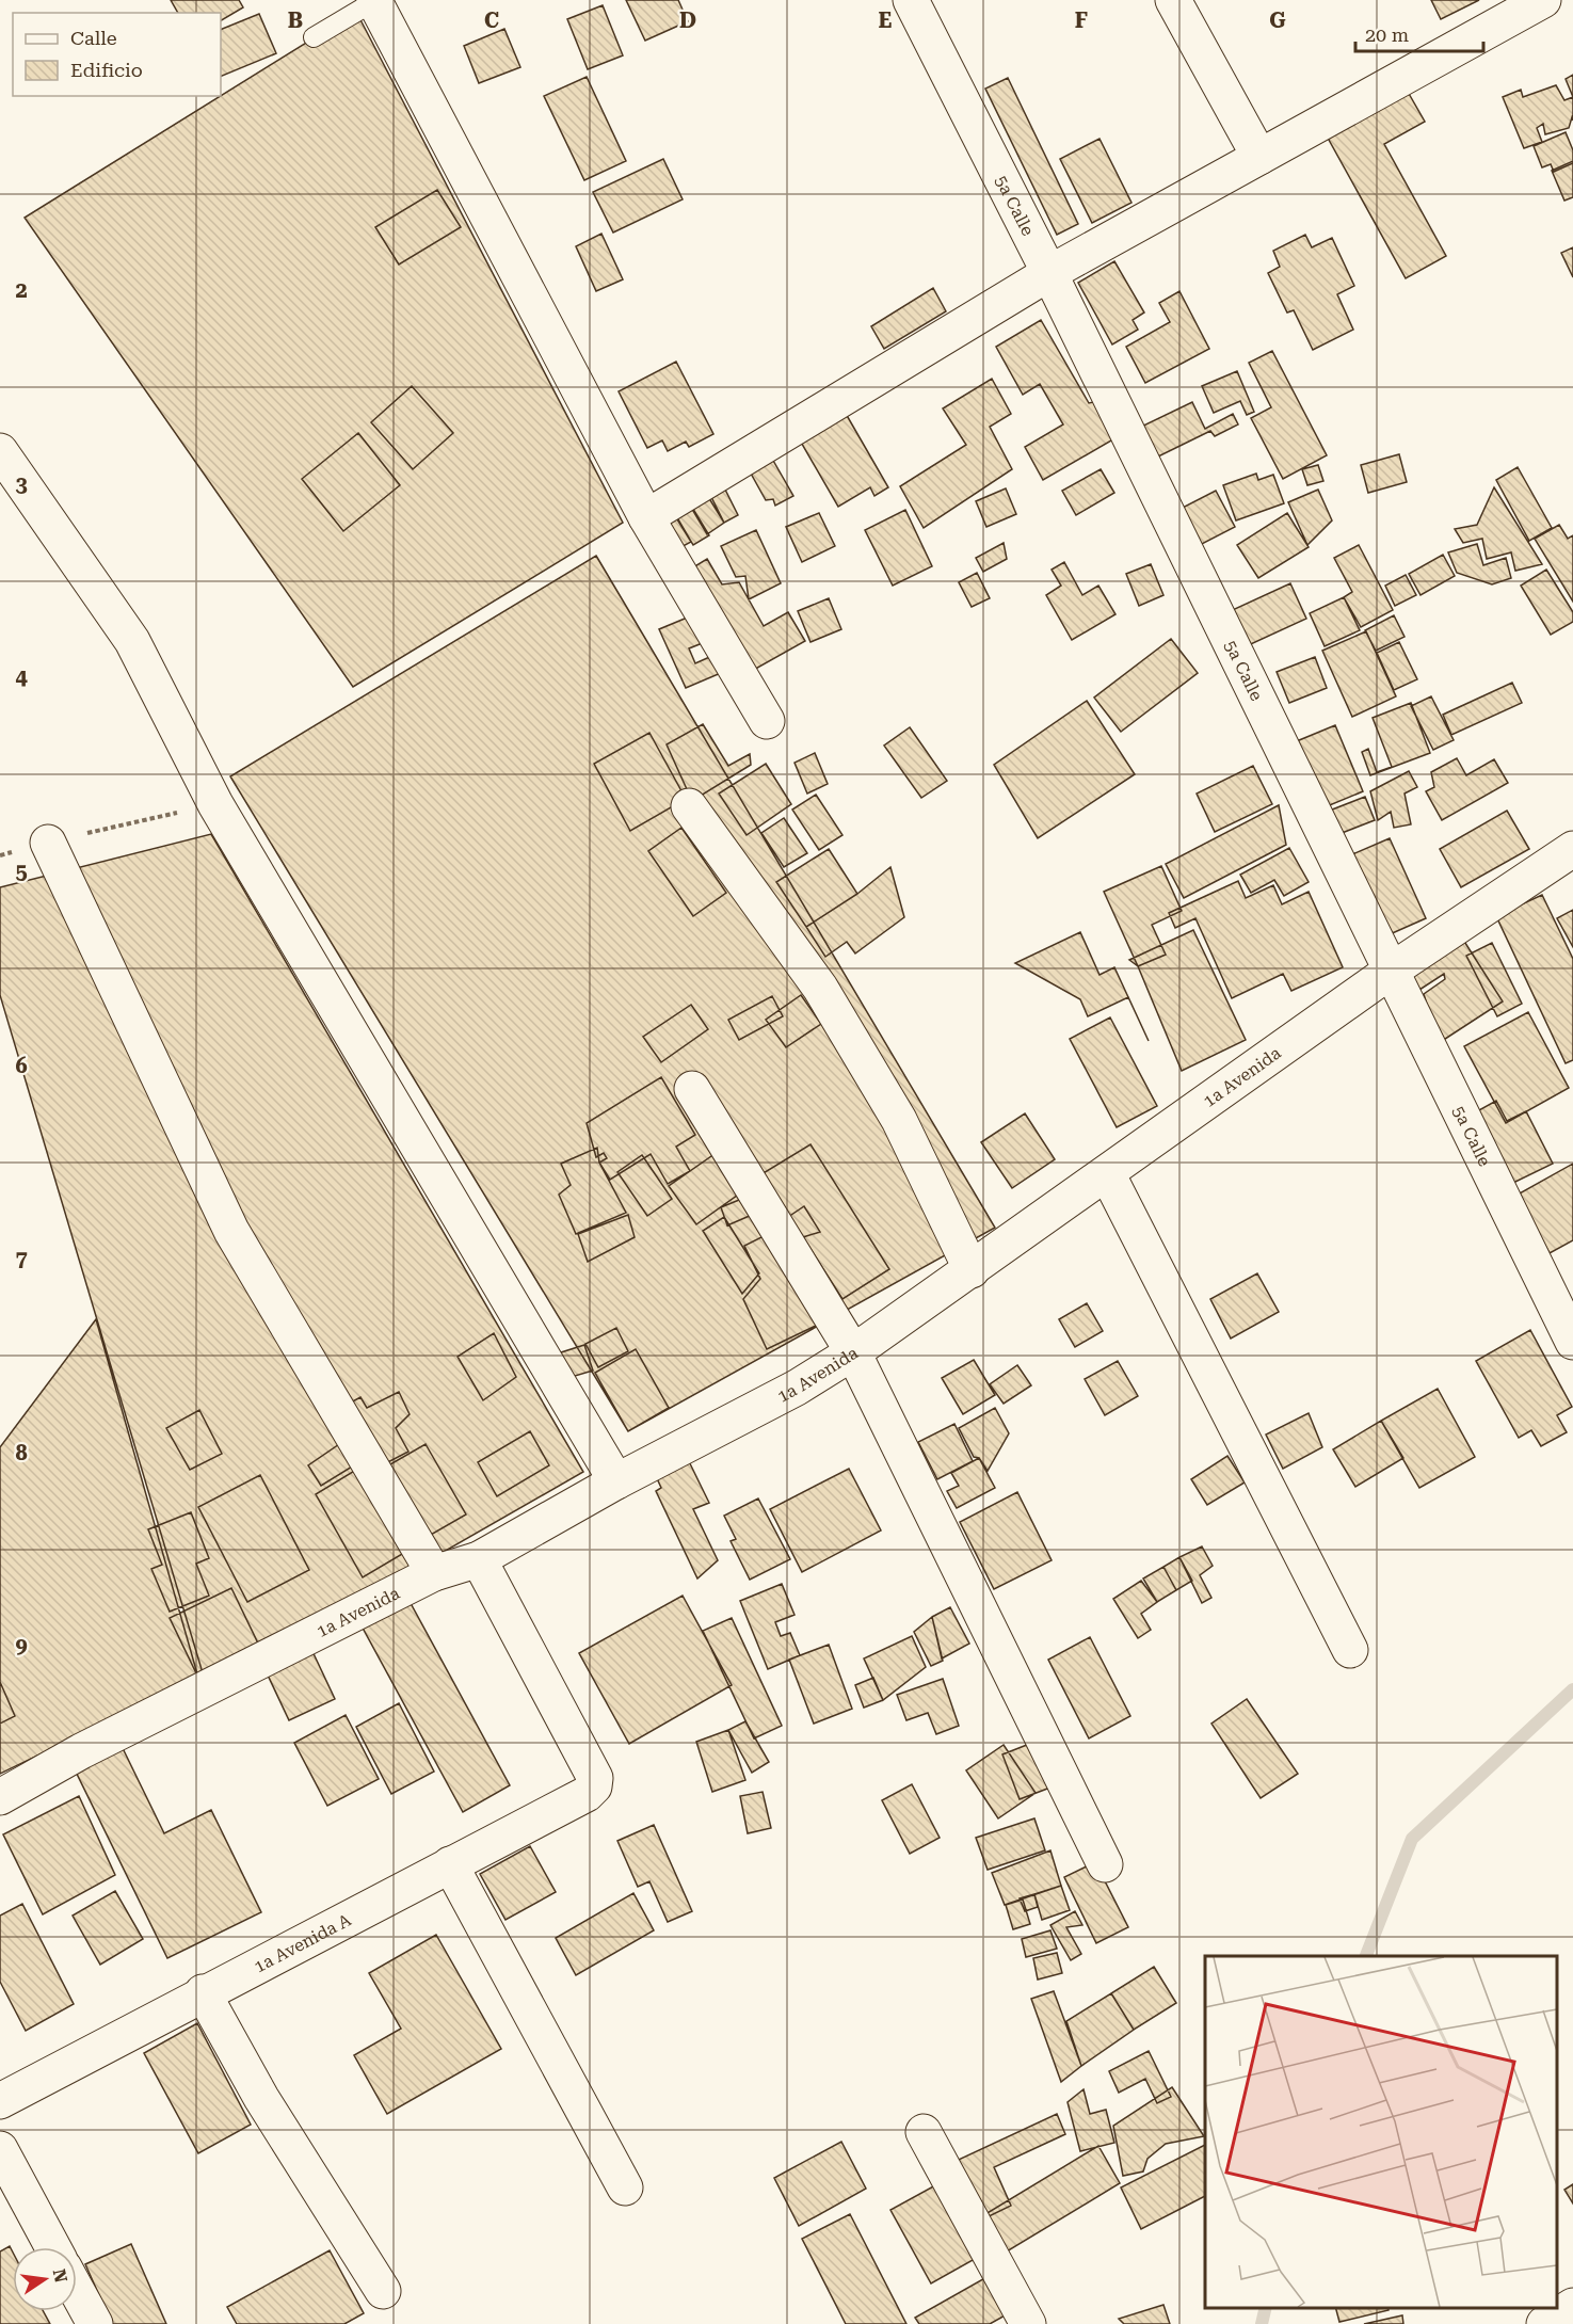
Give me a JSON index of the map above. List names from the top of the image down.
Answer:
{
  "streets": {
    "street": ["5a Calle", "1a Avenida", "1a Avenida A"]
  },
  "crossings": [
    ["5a Calle", "1a Avenida"],
    ["1a Avenida", "1a Avenida A"]
  ],
  "legend": ["Calle", "Edificio"],
  "scale_bar": "20 m",
  "north": "right",
  "grid": {
    "columns": [
      "B",
      "C",
      "D",
      "E",
      "F",
      "G"
    ],
    "rows": [
      "2",
      "3",
      "4",
      "5",
      "6",
      "7",
      "8",
      "9"
    ]
  }
}
